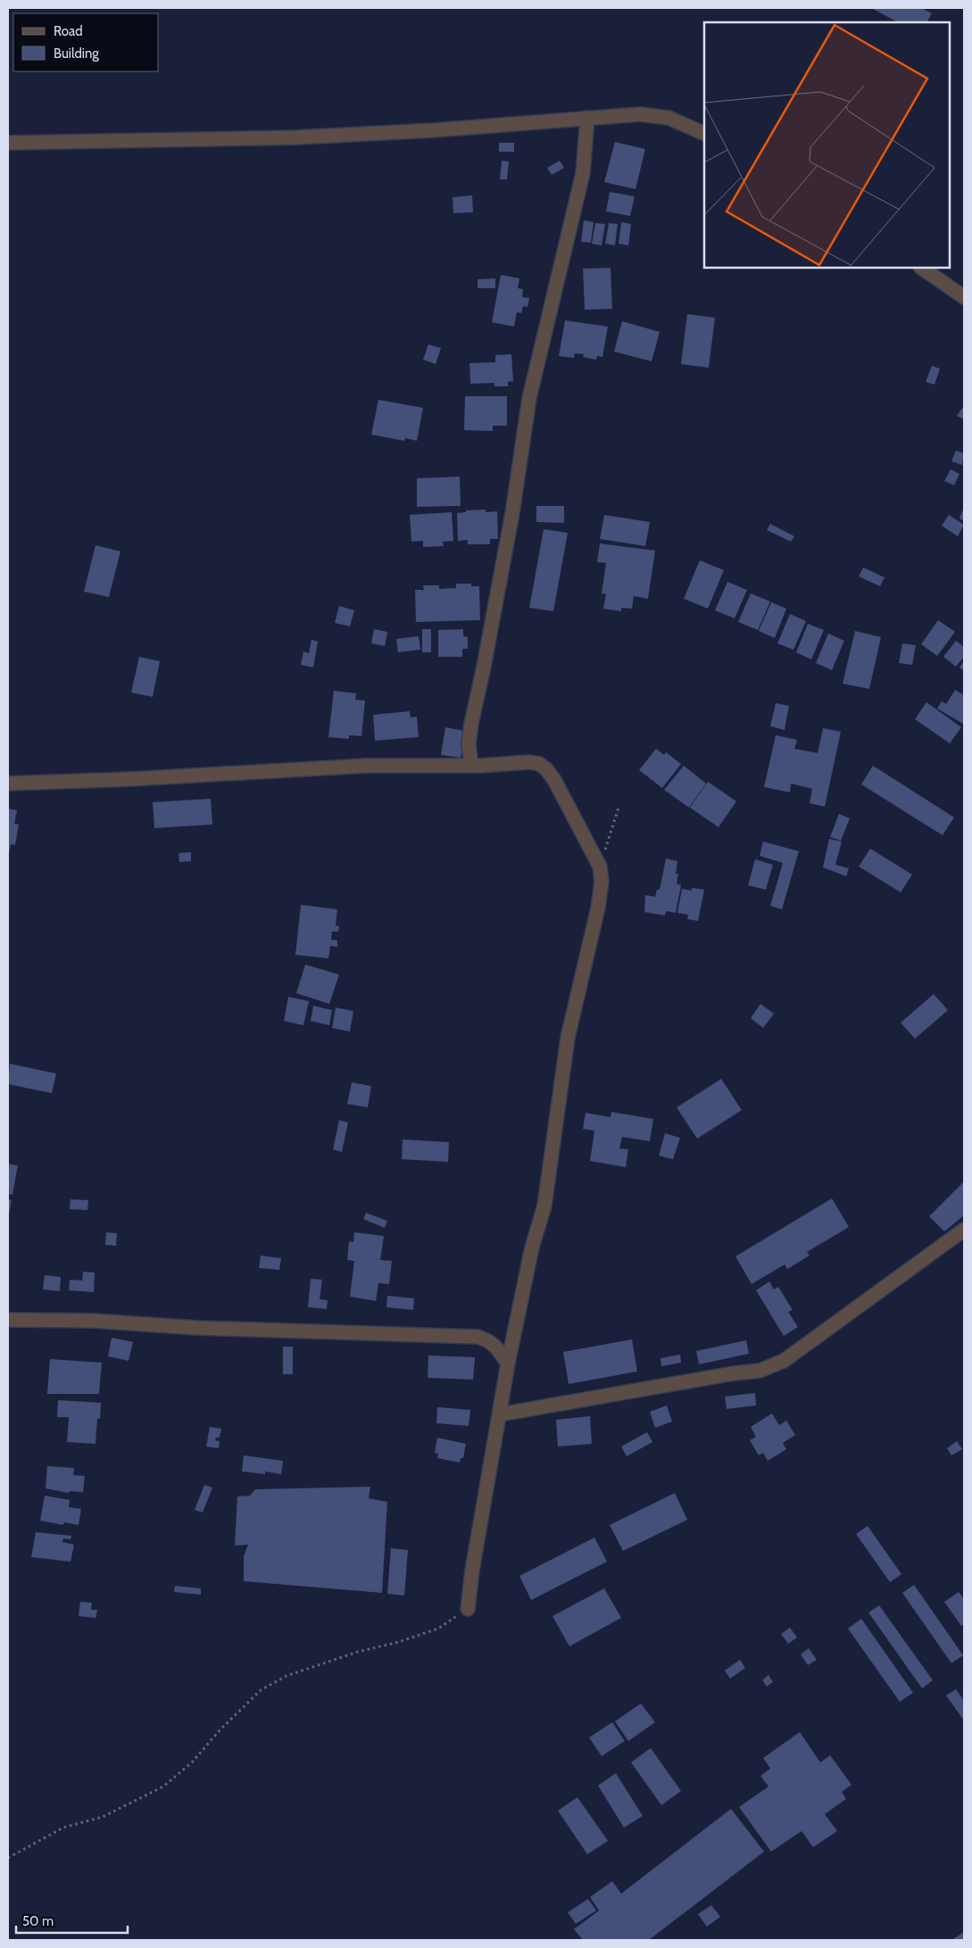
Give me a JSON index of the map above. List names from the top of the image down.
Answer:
{
  "legend": ["Road", "Building"],
  "scale_bar": "50 m"
}
